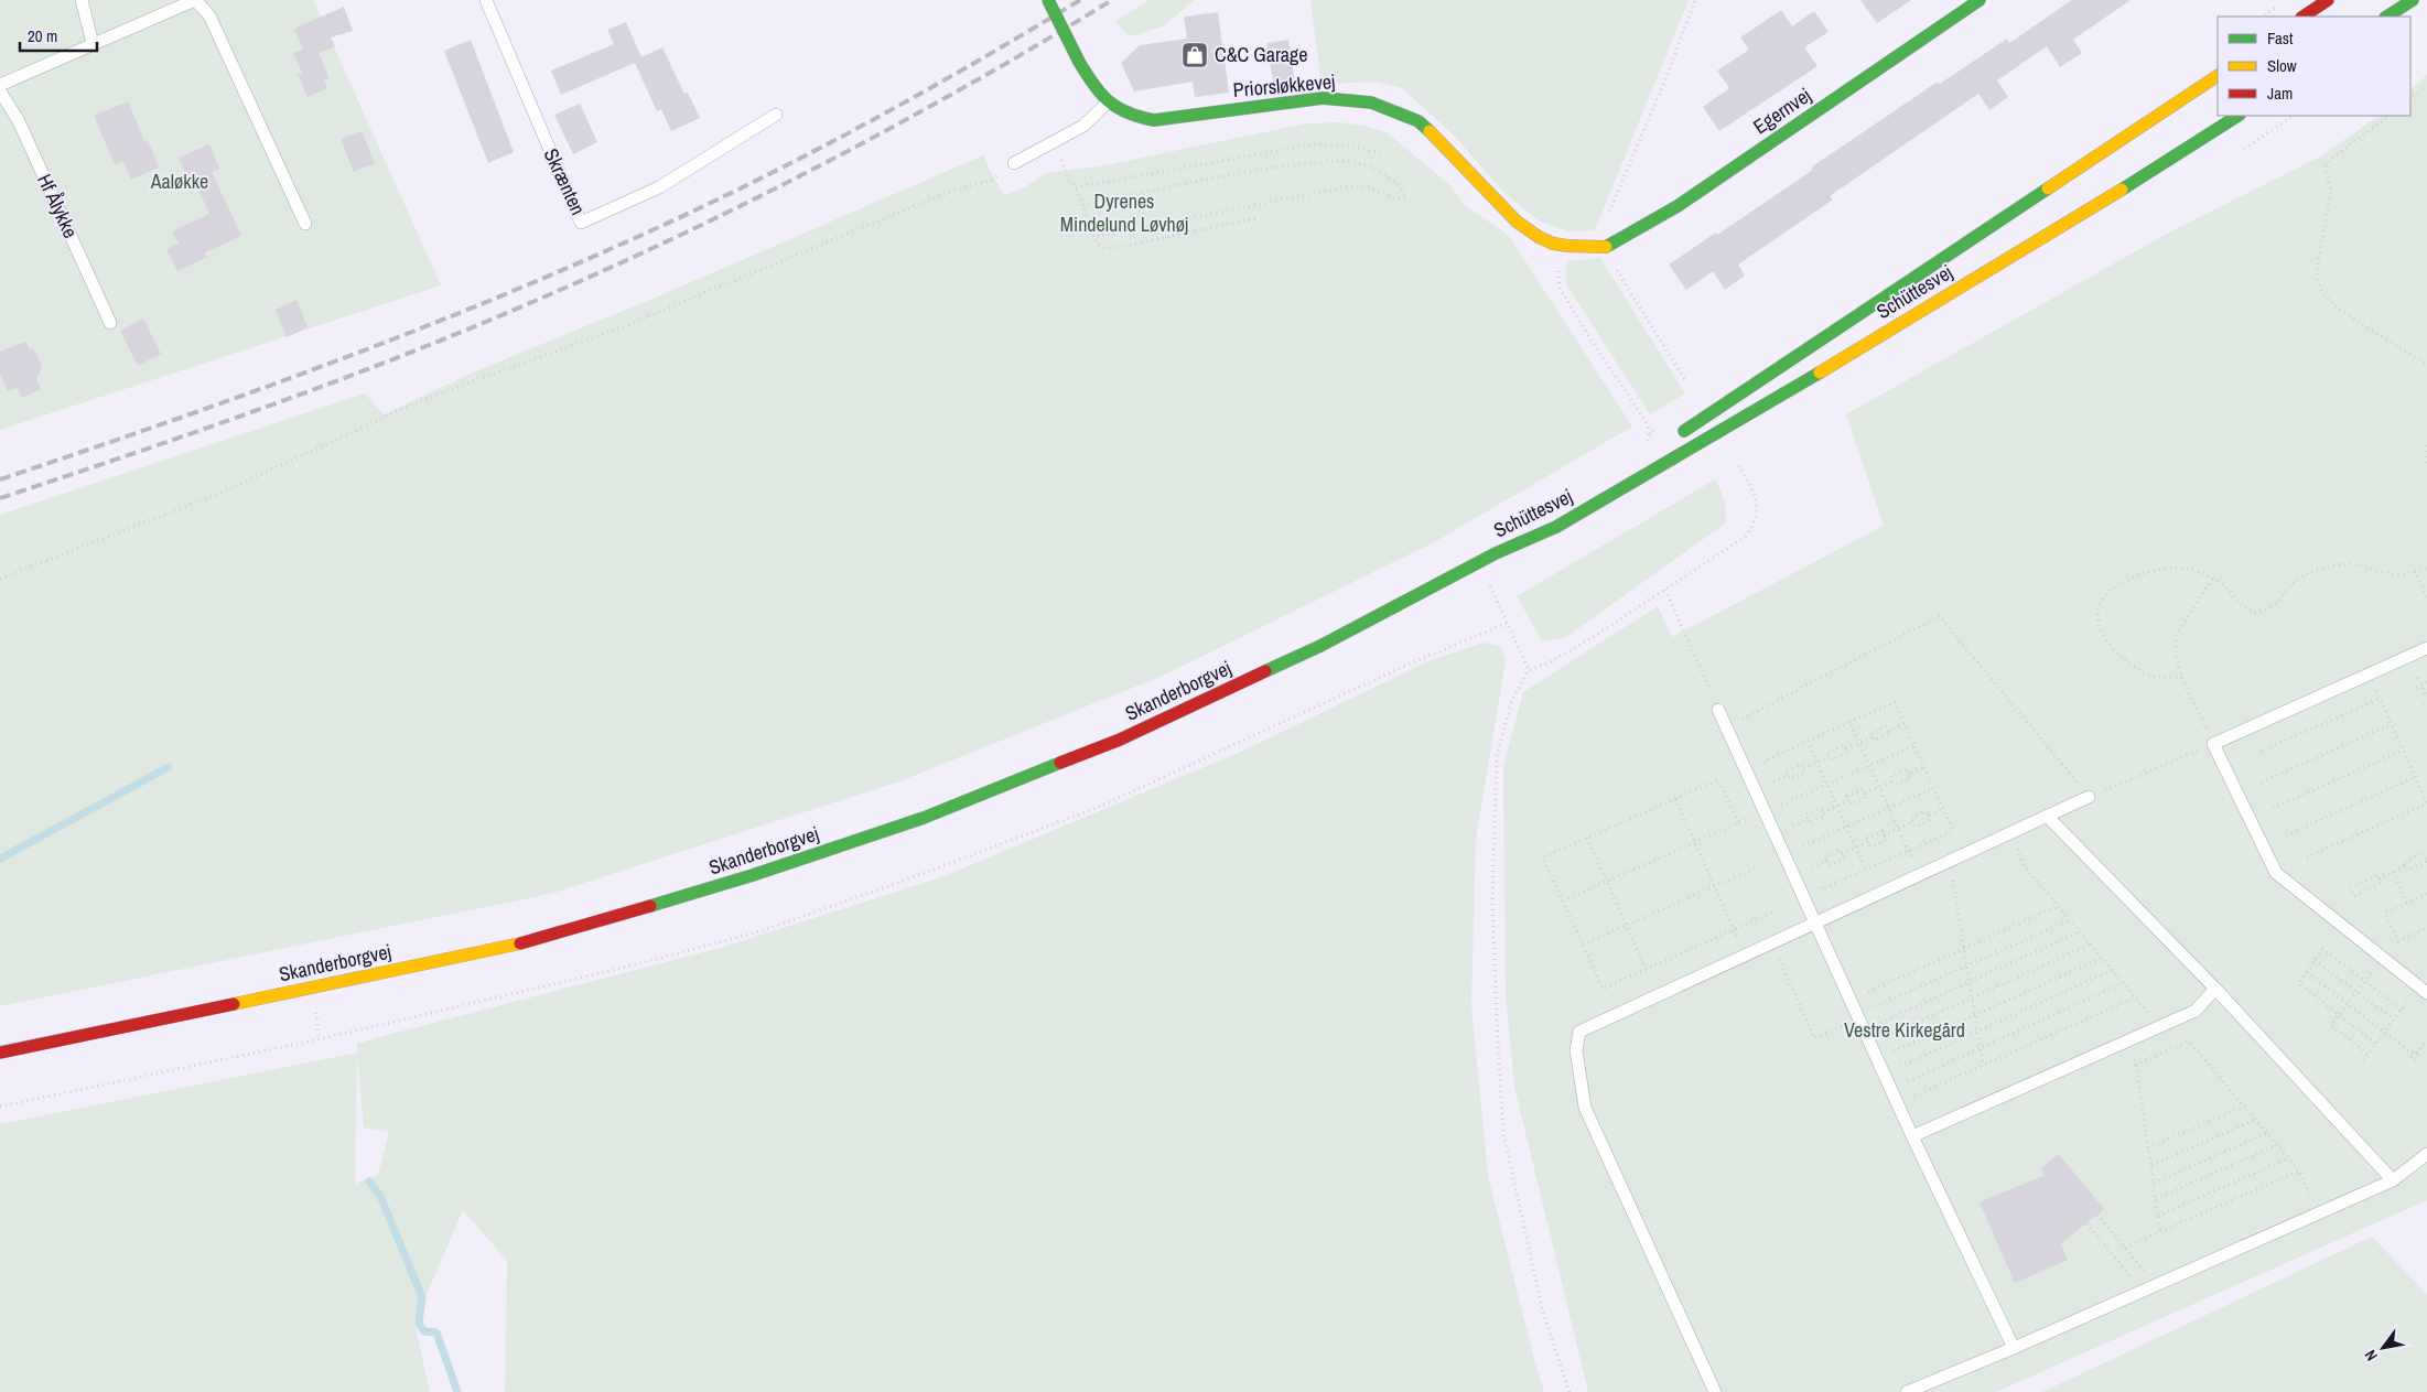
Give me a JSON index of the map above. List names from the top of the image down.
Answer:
{
  "streets": {
    "main road": [
      "Priorsløkkevej",
      "Egernvej",
      "Schüttesvej",
      "Skanderborgvej"
    ],
    "lane": ["Skrænten", "Hf Ålykke"]
  },
  "crossings": [
    ["Priorsløkkevej", "Egernvej"],
    ["Schüttesvej", "Skanderborgvej"]
  ],
  "parks": ["Aaløkke", "Dyrenes Mindelund Løvhøj", "Vestre Kirkegård"],
  "places": {
    "shop": ["C&C Garage"]
  },
  "legend": ["Fast", "Slow", "Jam"],
  "scale_bar": "20 m",
  "north": "bottom left"
}
